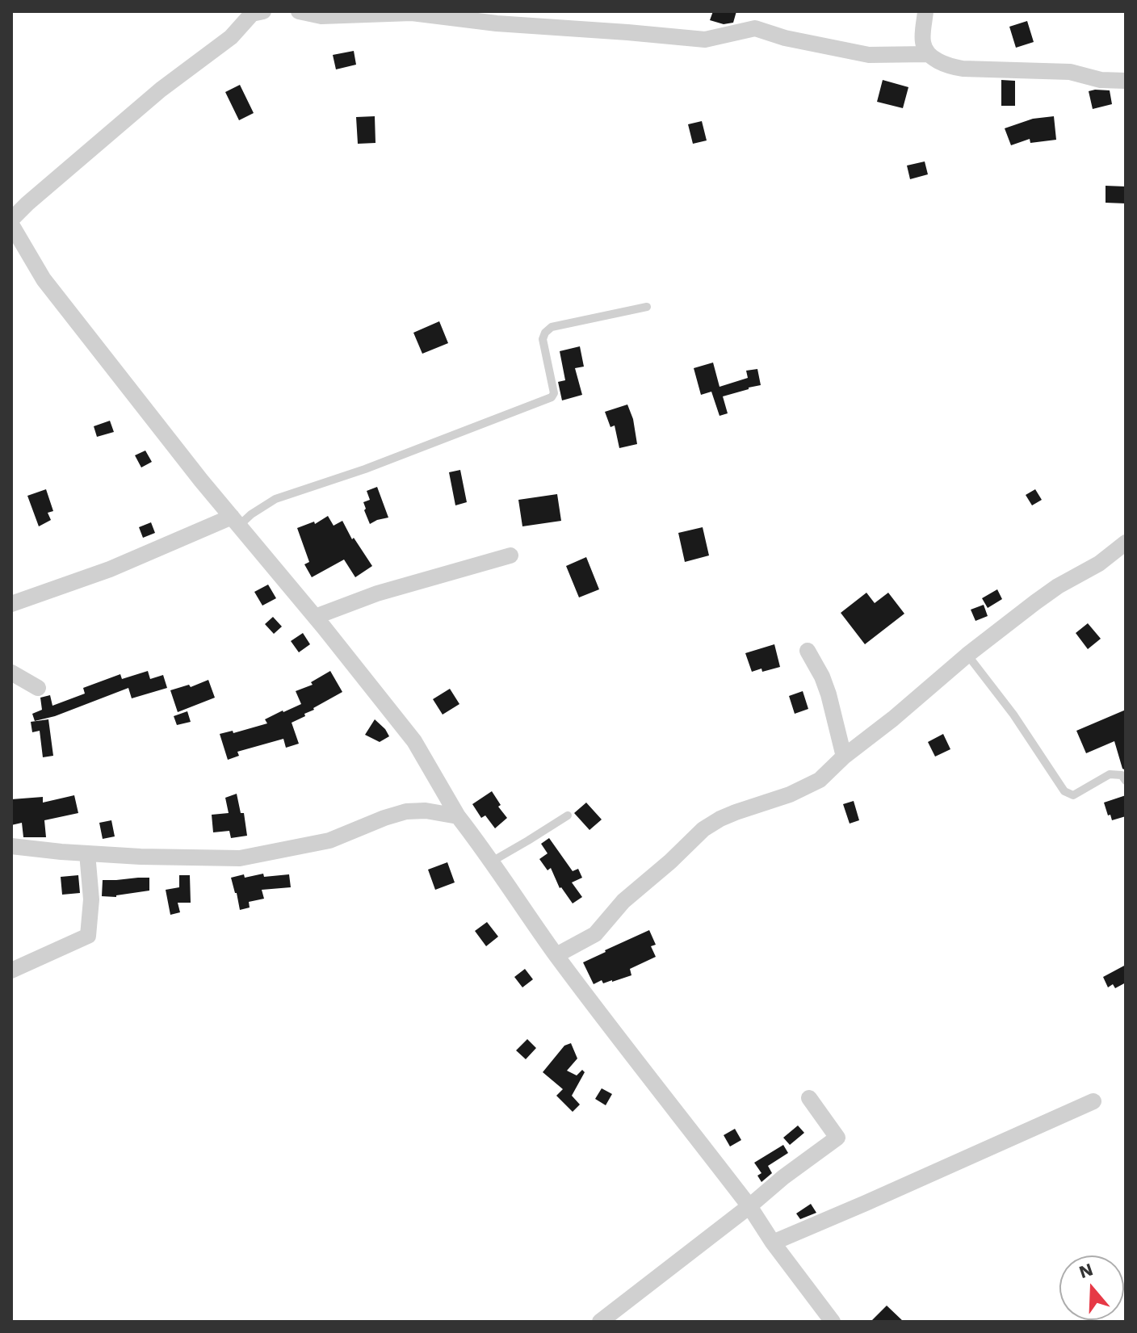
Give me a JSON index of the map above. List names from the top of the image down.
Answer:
{
  "north": "top"
}
